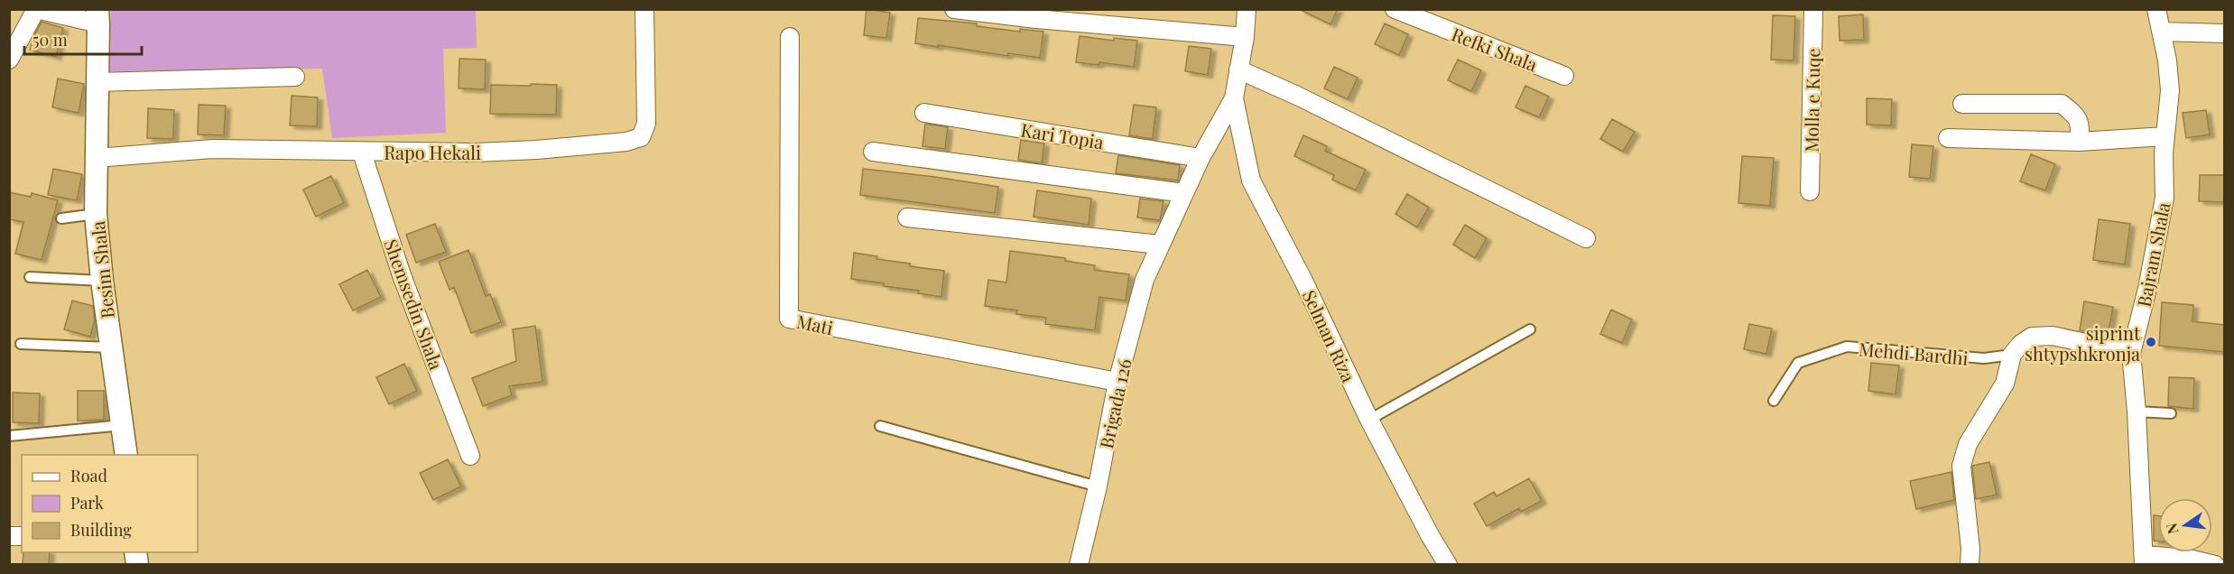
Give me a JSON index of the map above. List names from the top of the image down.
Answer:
{
  "streets": {
    "street": [
      "Refki Shala",
      "Molla e Kuqe",
      "Kari Topia",
      "Rapo Hekali",
      "Bajram Shala",
      "Besim Shala",
      "Shemsedin Shala",
      "Mati",
      "Selman Riza",
      "Brigada 126"
    ],
    "lane": ["Mehdi Bardhi"]
  },
  "crossings": [
    ["Kari Topia", "Brigada 126"],
    ["Rapo Hekali", "Besim Shala"],
    ["Rapo Hekali", "Shemsedin Shala"],
    ["Mati", "Brigada 126"],
    ["Selman Riza", "Brigada 126"]
  ],
  "places": ["siprint shtypshkronja"],
  "legend": ["Road", "Park", "Building"],
  "scale_bar": "50 m",
  "north": "left"
}
